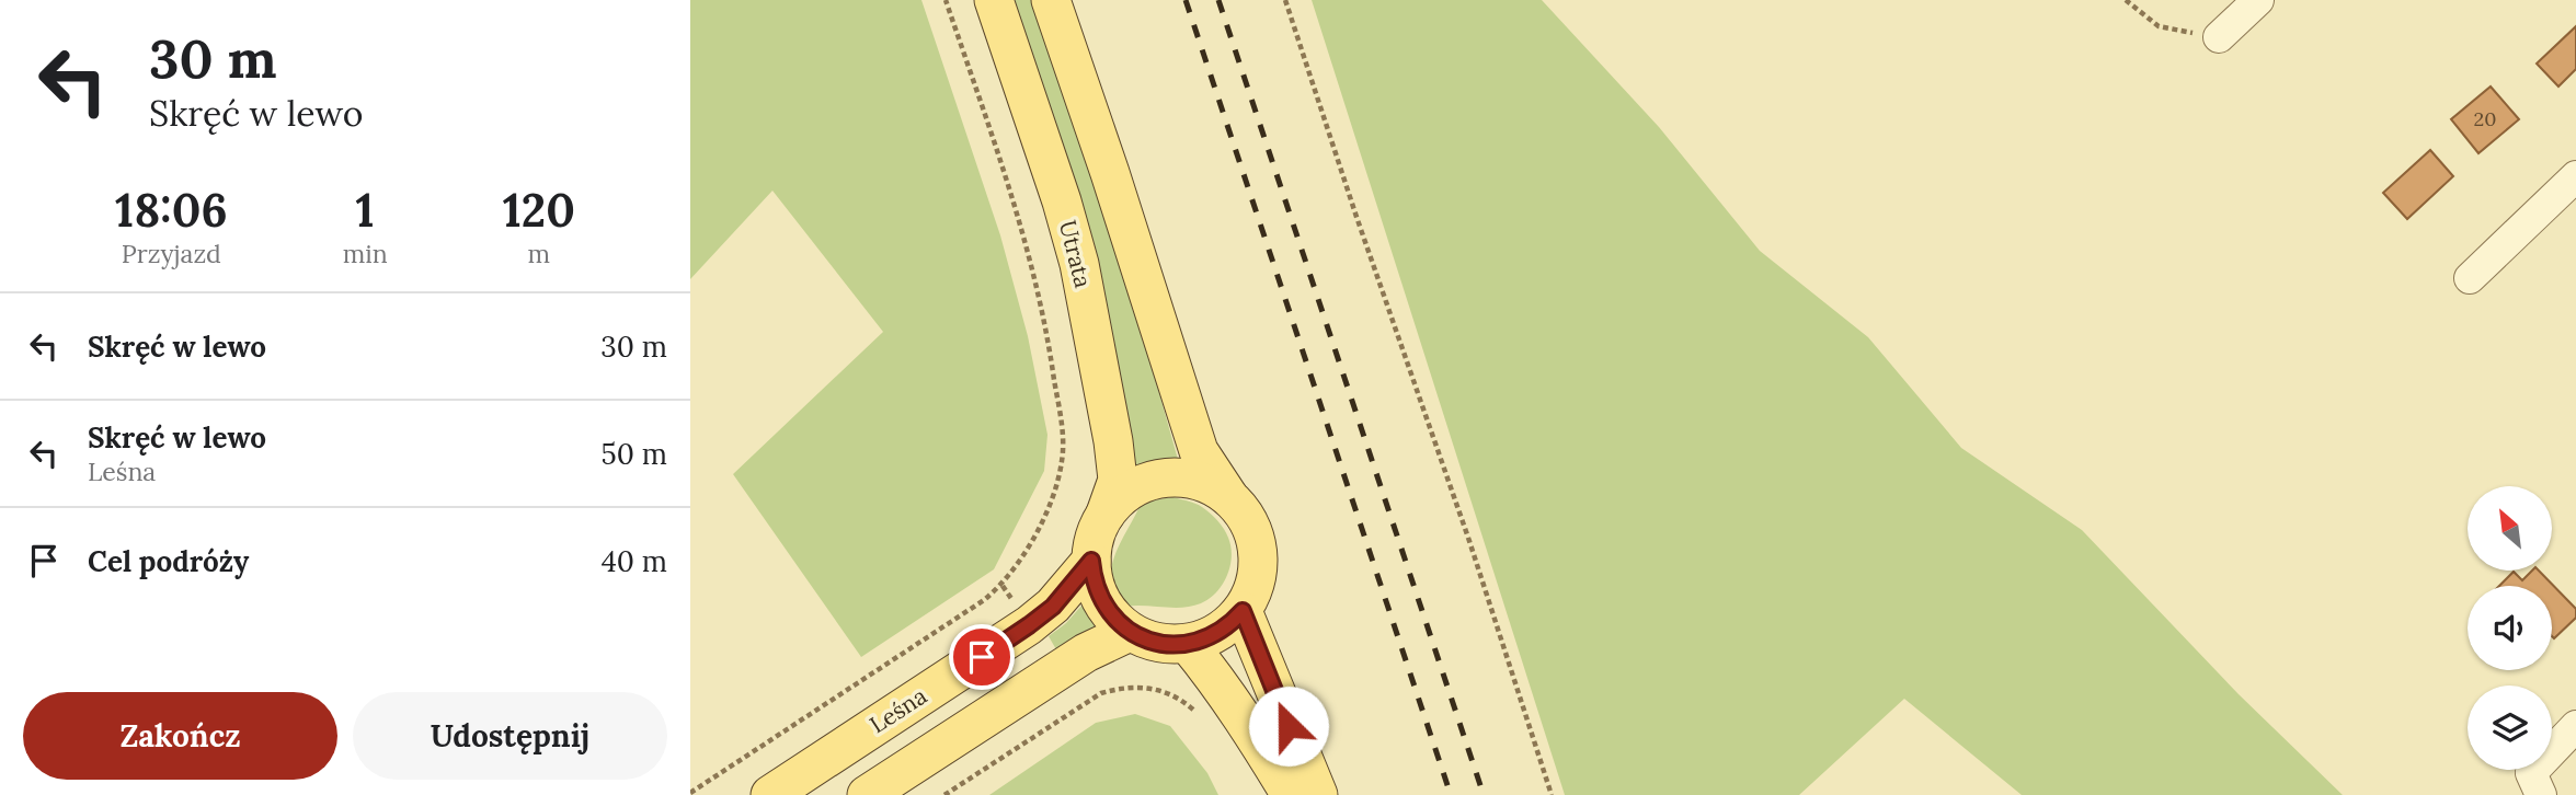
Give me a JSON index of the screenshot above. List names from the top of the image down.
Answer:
{
  "streets": {
    "main road": ["Utrata", "Leśna"]
  },
  "crossings": [
    ["Utrata", "Leśna"]
  ],
  "house_numbers": ["20"],
  "north": "top left",
  "page": {
    "turn": ["30 m", "Skręć w lewo"],
    "eta": [
      "18:06",
      "Przyjazd",
      "1",
      "min",
      "120",
      "m"
    ],
    "list": [
      {
        "name": "Skręć w lewo",
        "value": "30 m"
      },
      {
        "name": "Skręć w lewo",
        "note": "Leśna",
        "value": "50 m"
      },
      {
        "name": "Cel podróży",
        "value": "40 m"
      }
    ],
    "buttons": ["Zakończ", "Udostępnij"]
  }
}
